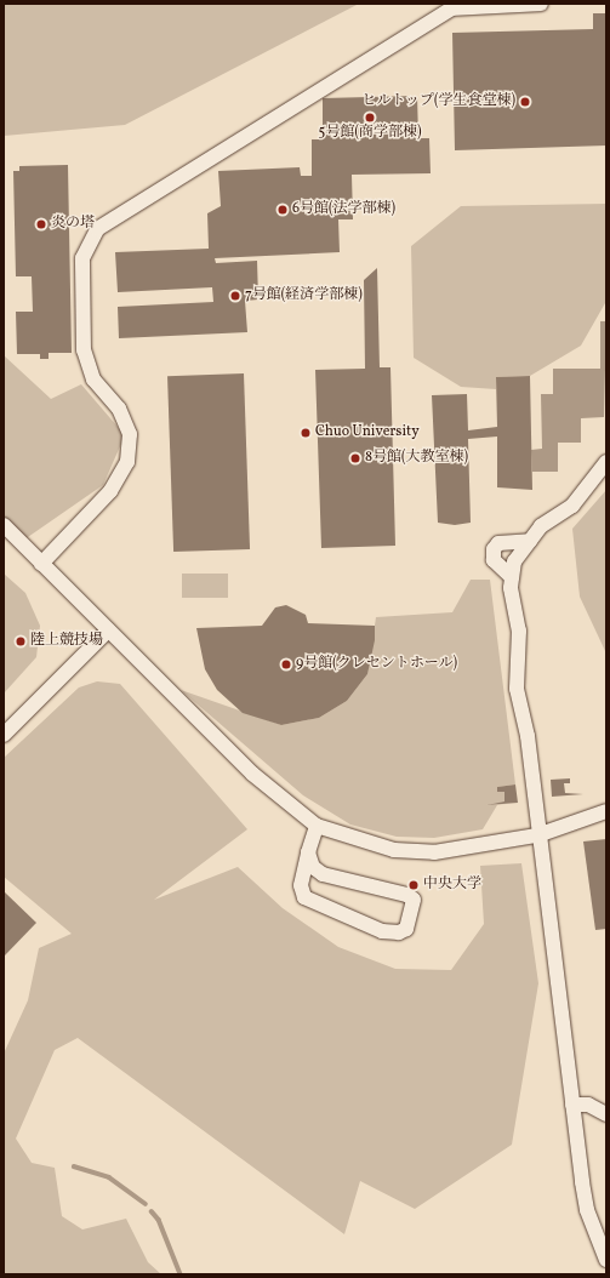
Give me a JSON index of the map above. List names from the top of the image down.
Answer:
{
  "places": [
    "ヒルトップ(学生食堂棟)",
    "5号館(商学部棟)",
    "6号館(法学部棟)",
    "炎の塔",
    "7号館(経済学部棟)",
    "Chuo University",
    "8号館(大教室棟)",
    "陸上競技場",
    "9号館(クレセントホール)",
    "中央大学"
  ]
}
